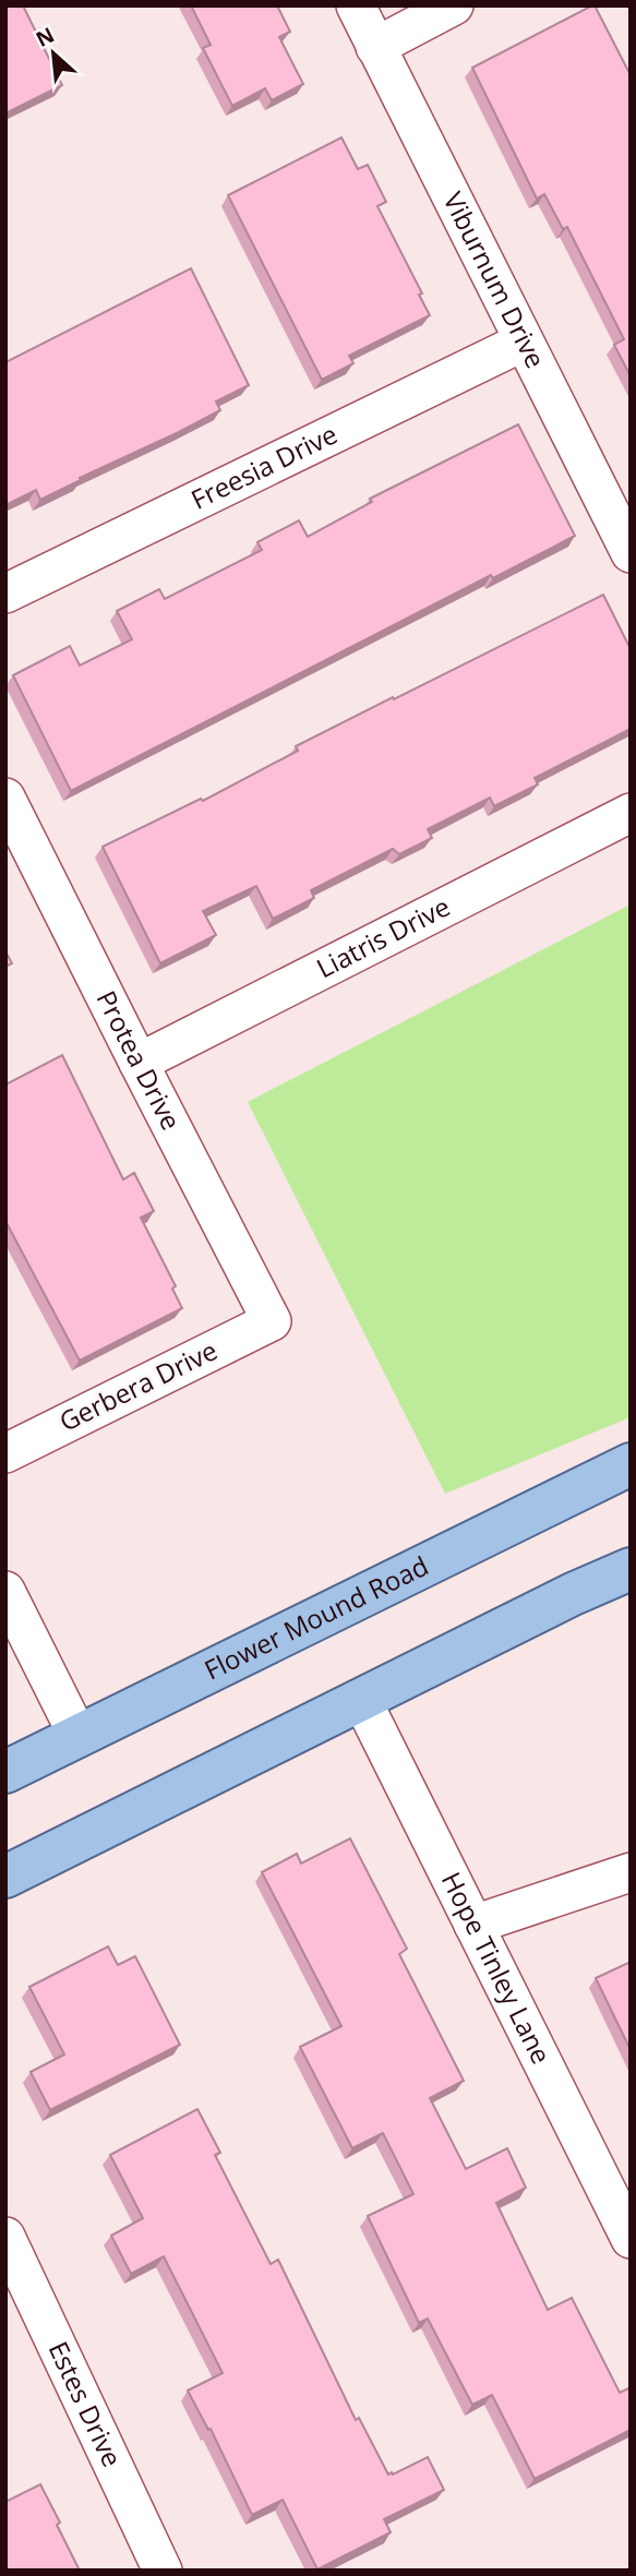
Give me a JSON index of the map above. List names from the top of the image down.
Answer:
{
  "streets": {
    "main road": ["Flower Mound Road"],
    "street": [
      "Viburnum Drive",
      "Freesia Drive",
      "Liatris Drive",
      "Protea Drive",
      "Gerbera Drive",
      "Hope Tinley Lane",
      "Estes Drive"
    ]
  },
  "crossings": [
    ["Viburnum Drive", "Freesia Drive"],
    ["Liatris Drive", "Protea Drive"],
    ["Protea Drive", "Gerbera Drive"]
  ],
  "north": "top left"
}
